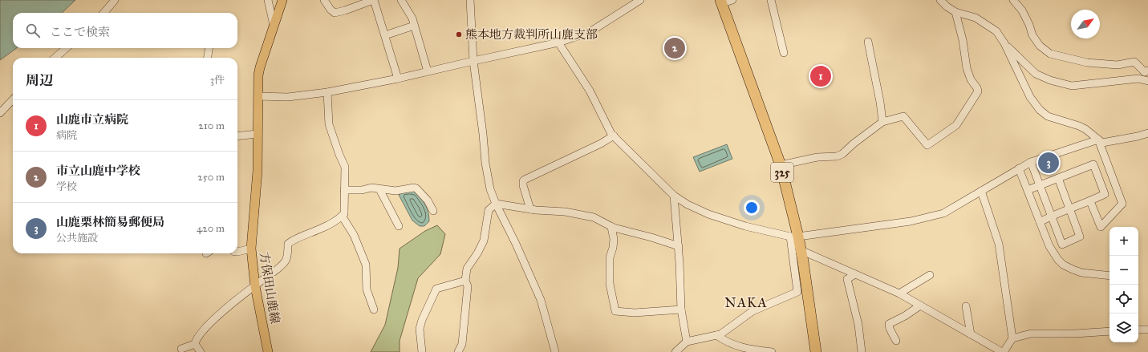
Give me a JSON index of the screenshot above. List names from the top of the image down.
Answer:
{
  "streets": {
    "highway": ["325"],
    "main road": ["方保田山鹿線"]
  },
  "districts": ["NAKA"],
  "places": ["熊本地方裁判所山鹿支部"],
  "north": "top right",
  "page": {
    "search": "ここで検索",
    "pins": ["2", "1", "3"],
    "heading": ["周辺", "3件"],
    "list": [
      {
        "mark": "1",
        "name": "山鹿市立病院",
        "note": "病院",
        "value": "210 m"
      },
      {
        "mark": "2",
        "name": "市立山鹿中学校",
        "note": "学校",
        "value": "250 m"
      },
      {
        "mark": "3",
        "name": "山鹿栗林簡易郵便局",
        "note": "公共施設",
        "value": "420 m"
      }
    ],
    "map_buttons": ["+", "−"]
  }
}
